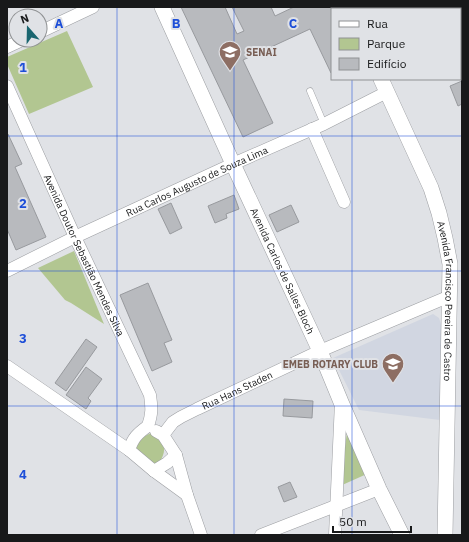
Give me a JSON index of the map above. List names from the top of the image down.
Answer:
{
  "streets": {
    "street": [
      "Rua Carlos Augusto de Souza Lima",
      "Avenida Doutor Sebastião Mendes Silva",
      "Avenida Carlos de Salles Bloch",
      "Avenida Francisco Pereira de Castro",
      "Rua Hans Staden"
    ]
  },
  "crossings": [
    ["Rua Carlos Augusto de Souza Lima", "Avenida Doutor Sebastião Mendes Silva"],
    ["Rua Carlos Augusto de Souza Lima", "Avenida Carlos de Salles Bloch"],
    ["Rua Carlos Augusto de Souza Lima", "Avenida Francisco Pereira de Castro"],
    ["Avenida Doutor Sebastião Mendes Silva", "Rua Hans Staden"],
    ["Avenida Carlos de Salles Bloch", "Rua Hans Staden"],
    ["Avenida Francisco Pereira de Castro", "Rua Hans Staden"]
  ],
  "places": {
    "school or university": ["SENAI", "EMEB ROTARY CLUB"]
  },
  "legend": ["Rua", "Parque", "Edifício"],
  "scale_bar": "50 m",
  "north": "top",
  "grid": {
    "columns": ["A", "B", "C"],
    "rows": [
      "1",
      "2",
      "3",
      "4"
    ]
  }
}
